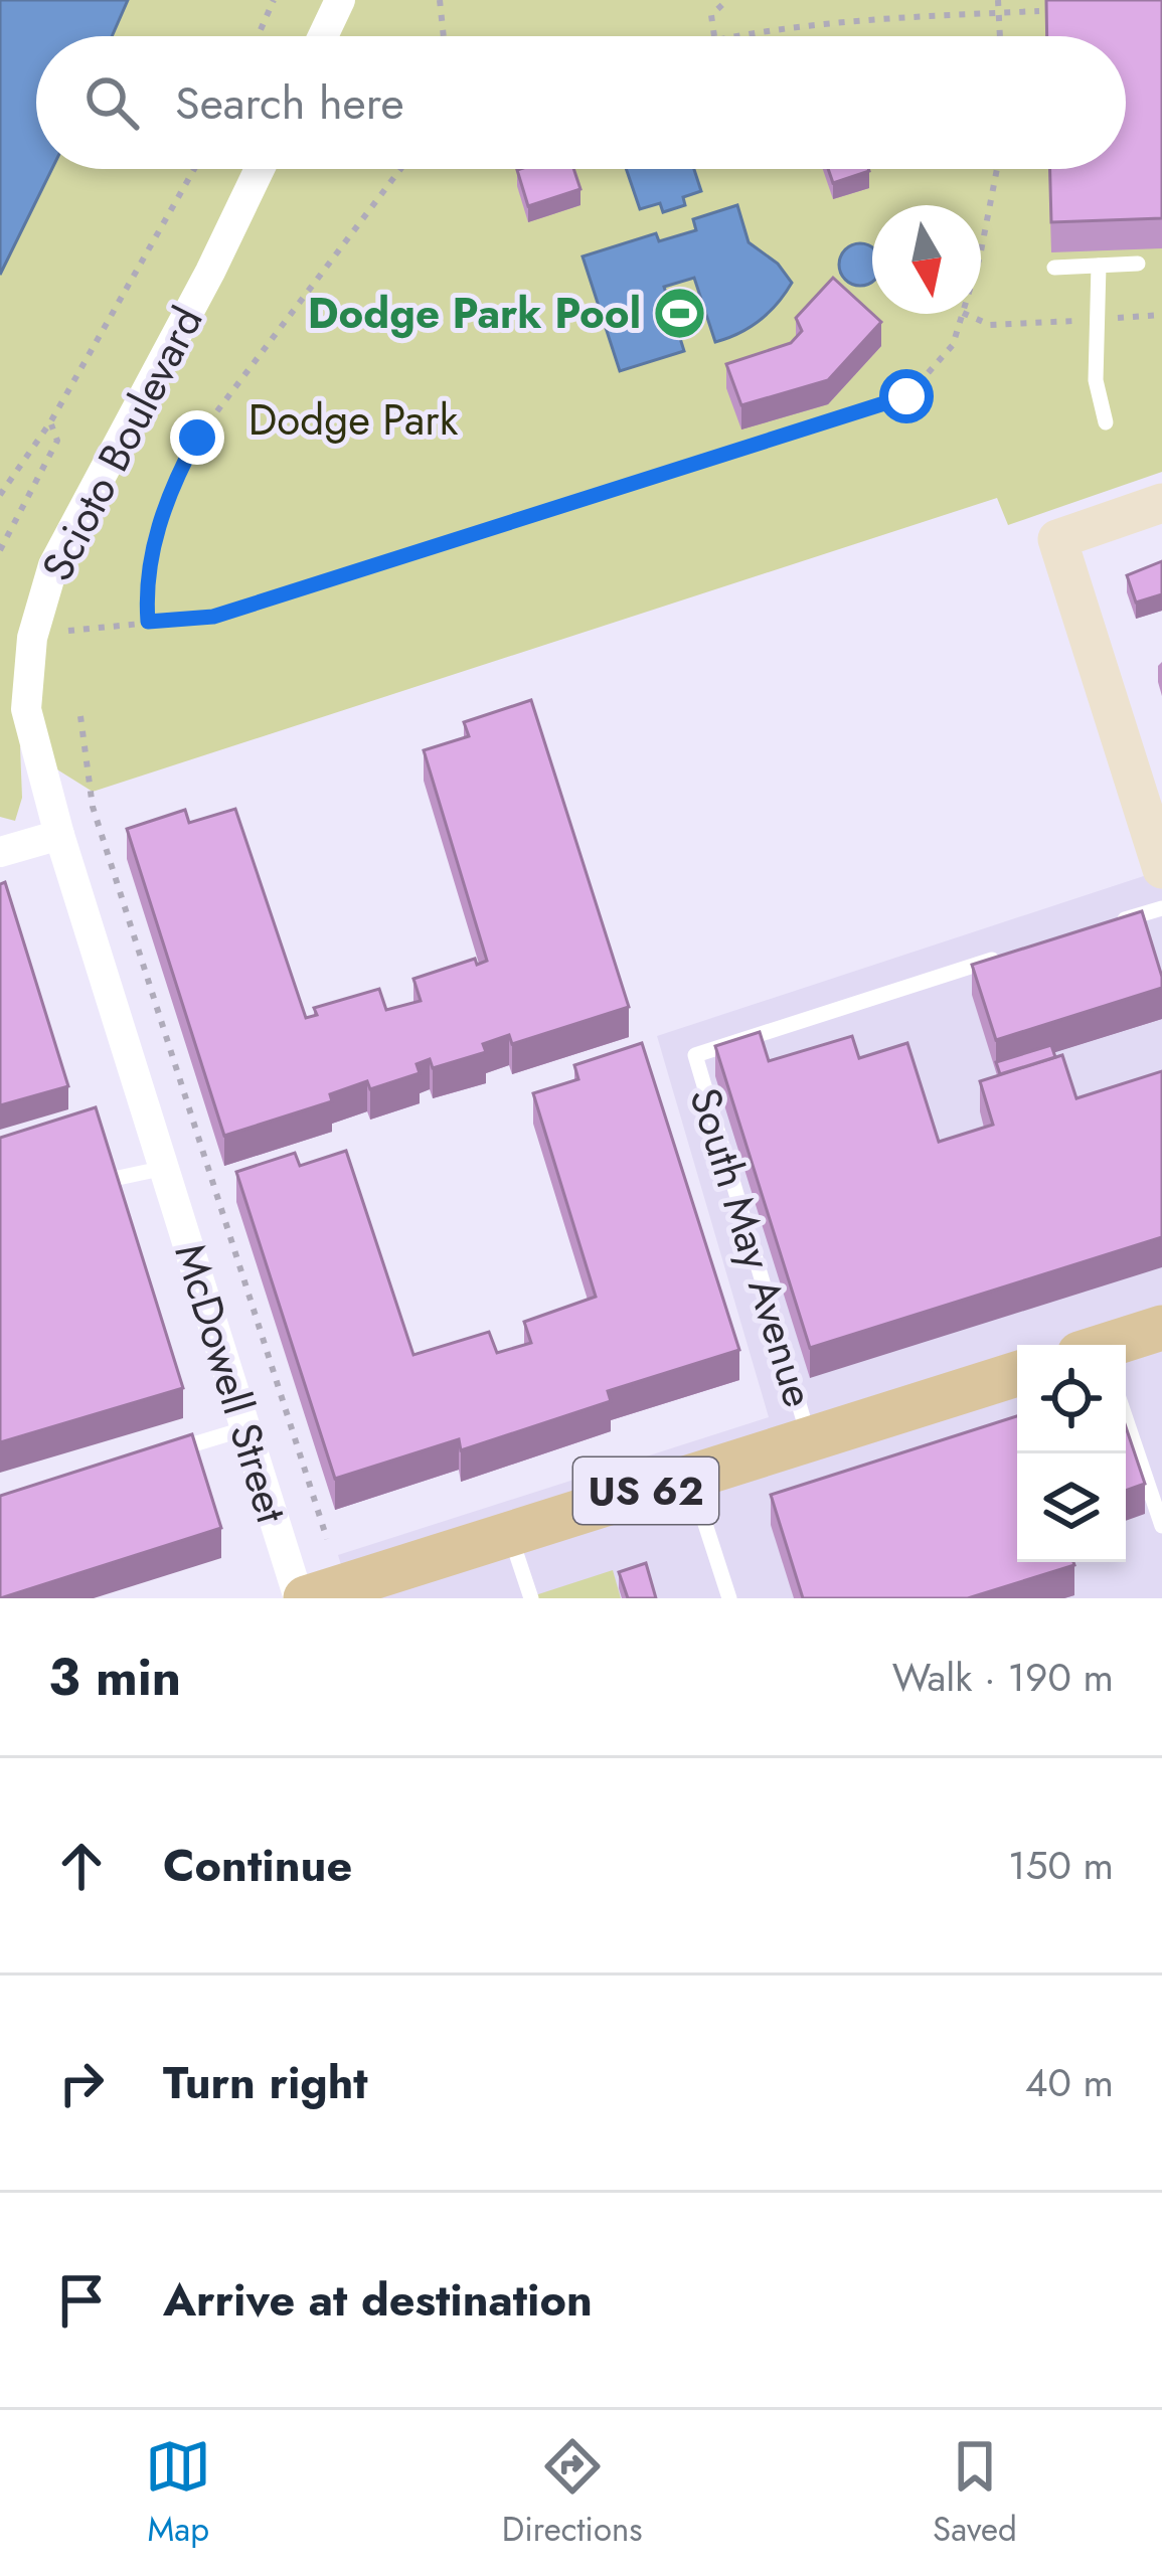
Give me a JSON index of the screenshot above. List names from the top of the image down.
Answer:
{
  "streets": {
    "main road": ["US 62"],
    "street": ["Scioto Boulevard", "McDowell Street"],
    "lane": ["South May Avenue"]
  },
  "crossings": [
    ["Scioto Boulevard", "McDowell Street"],
    ["South May Avenue", "US 62"],
    ["McDowell Street", "US 62"]
  ],
  "parks": ["Dodge Park"],
  "places": {
    "sports": ["Dodge Park Pool"]
  },
  "north": "bottom",
  "page": {
    "search": "Search here",
    "heading": ["3 min", "Walk · 190 m"],
    "list": [
      ["Continue", "150 m"],
      ["Turn right", "40 m"],
      "Arrive at destination"
    ],
    "nav": ["Map", "Directions", "Saved"]
  }
}
